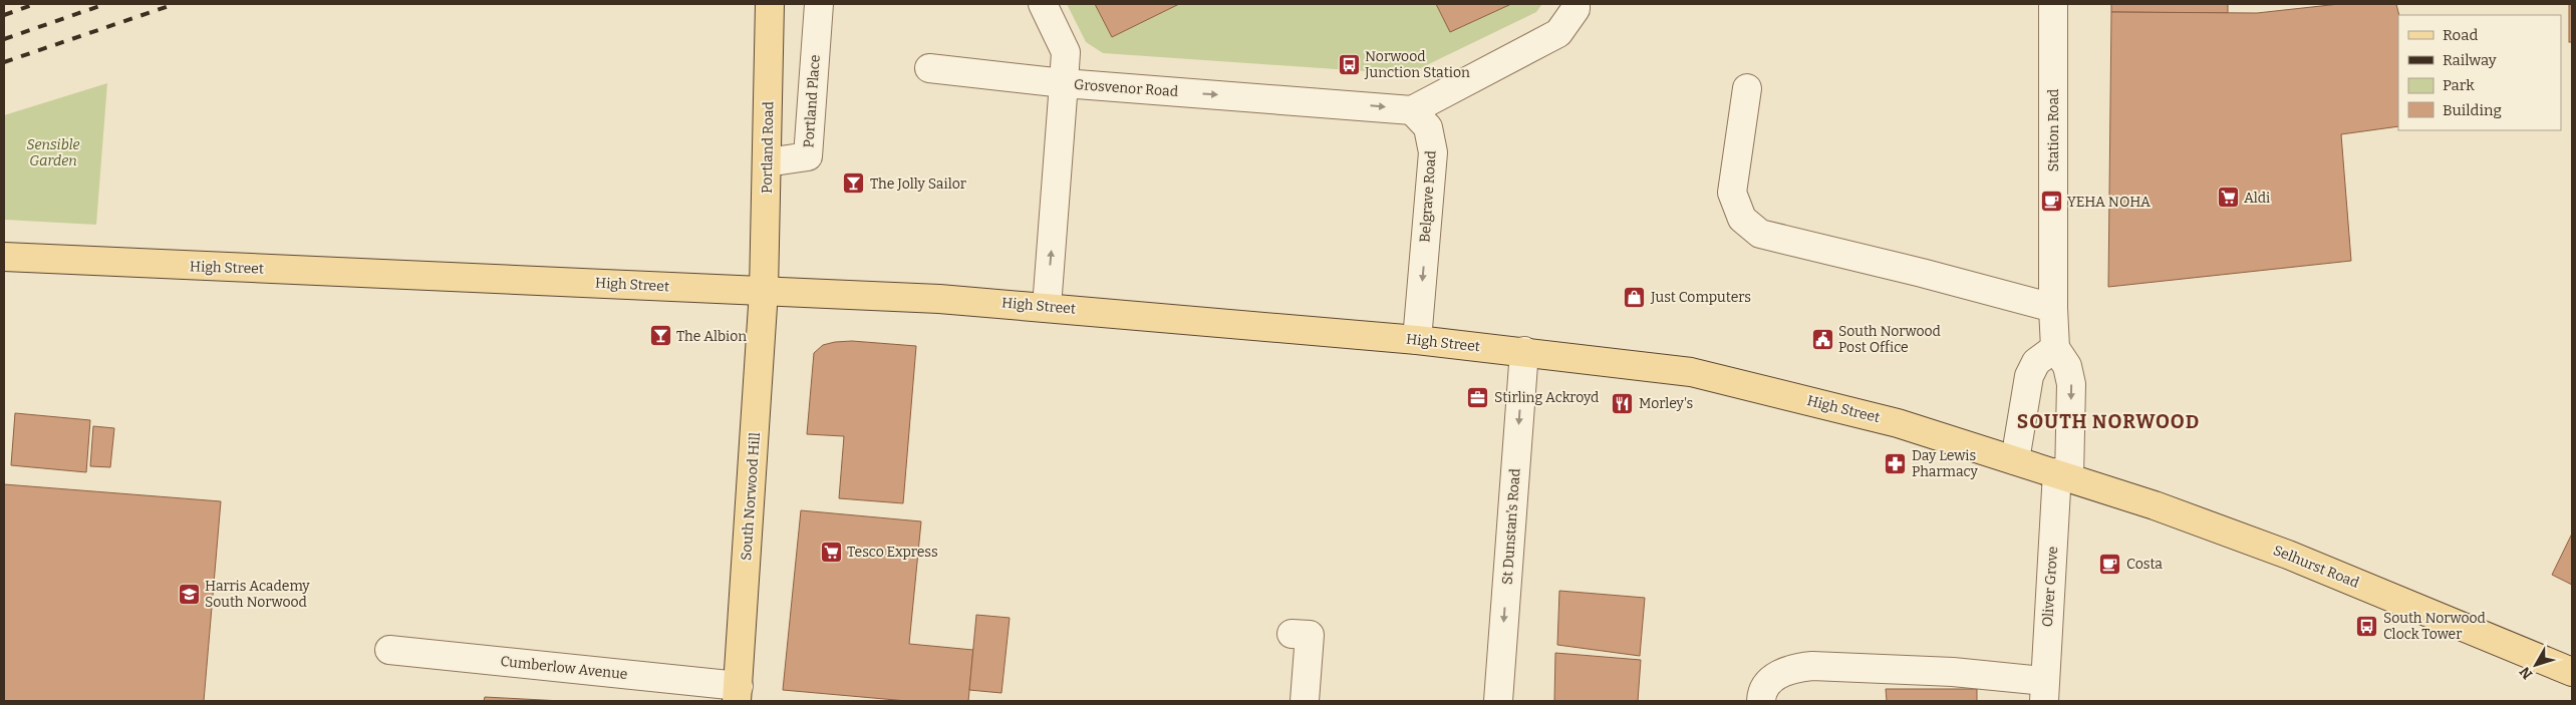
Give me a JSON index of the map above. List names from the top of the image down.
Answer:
{
  "streets": {
    "main road": [
      "Portland Road",
      "High Street",
      "South Norwood Hill",
      "Selhurst Road"
    ],
    "street": [
      "Grosvenor Road",
      "Portland Place",
      "Station Road",
      "Belgrave Road",
      "St Dunstan's Road",
      "Oliver Grove",
      "Cumberlow Avenue"
    ]
  },
  "crossings": [
    ["Grosvenor Road", "Belgrave Road"],
    ["Grosvenor Road", "High Street"],
    ["Portland Place", "Portland Road"],
    ["Station Road", "High Street"],
    ["Station Road", "Selhurst Road"],
    ["Station Road", "Oliver Grove"],
    ["Portland Road", "High Street"],
    ["Portland Road", "South Norwood Hill"],
    ["Belgrave Road", "High Street"],
    ["High Street", "South Norwood Hill"],
    ["High Street", "St Dunstan's Road"],
    ["High Street", "Selhurst Road"],
    ["High Street", "Oliver Grove"],
    ["South Norwood Hill", "Cumberlow Avenue"],
    ["Selhurst Road", "Oliver Grove"]
  ],
  "one_way": ["Belgrave Road", "St Dunstan's Road"],
  "districts": ["SOUTH NORWOOD"],
  "parks": ["Sensible Garden"],
  "places": {
    "bus stop": ["Norwood Junction Station", "South Norwood Clock Tower"],
    "bar": ["The Jolly Sailor", "The Albion"],
    "supermarket": ["Aldi", "Tesco Express"],
    "cafe": ["YEHA NOHA", "Costa"],
    "shop": ["Just Computers"],
    "public building": ["South Norwood Post Office"],
    "office": ["Stirling Ackroyd"],
    "restaurant": ["Morley's"],
    "pharmacy": ["Day Lewis Pharmacy"],
    "school or university": ["Harris Academy South Norwood"]
  },
  "legend": [
    "Road",
    "Railway",
    "Park",
    "Building"
  ],
  "north": "bottom left"
}
